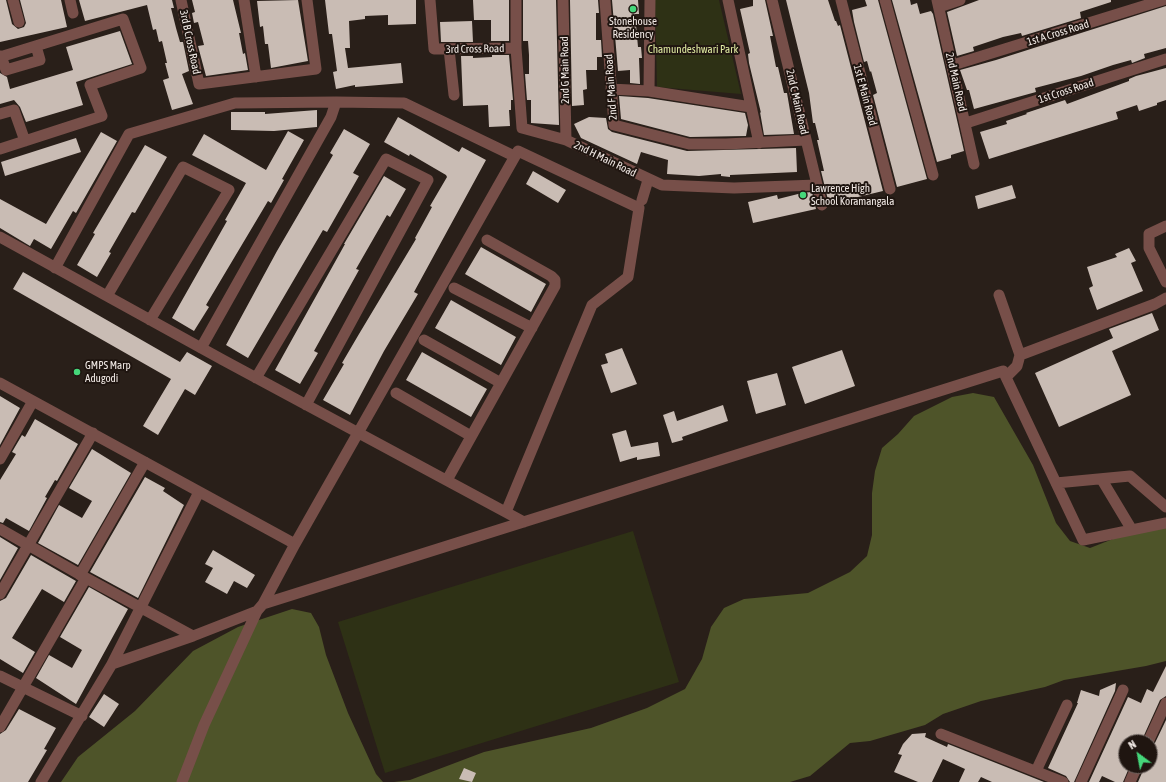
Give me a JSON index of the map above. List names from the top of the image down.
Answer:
{
  "streets": {
    "street": [
      "1st A Cross Road",
      "3rd B Cross Road",
      "3rd Cross Road",
      "2nd G Main Road",
      "2nd Main Road",
      "2nd F Main Road",
      "1st Cross Road",
      "1st E Main Road",
      "2nd C Main Road",
      "2nd H Main Road"
    ]
  },
  "crossings": [
    ["1st A Cross Road", "2nd Main Road"],
    ["3rd Cross Road", "2nd H Main Road"],
    ["2nd G Main Road", "2nd H Main Road"],
    ["2nd Main Road", "1st Cross Road"],
    ["2nd C Main Road", "2nd H Main Road"]
  ],
  "parks": ["Chamundeshwari Park"],
  "places": ["Stonehouse Residency", "Lawrence High School Koramangala", "GMPS Marp Adugodi"],
  "north": "top left"
}
